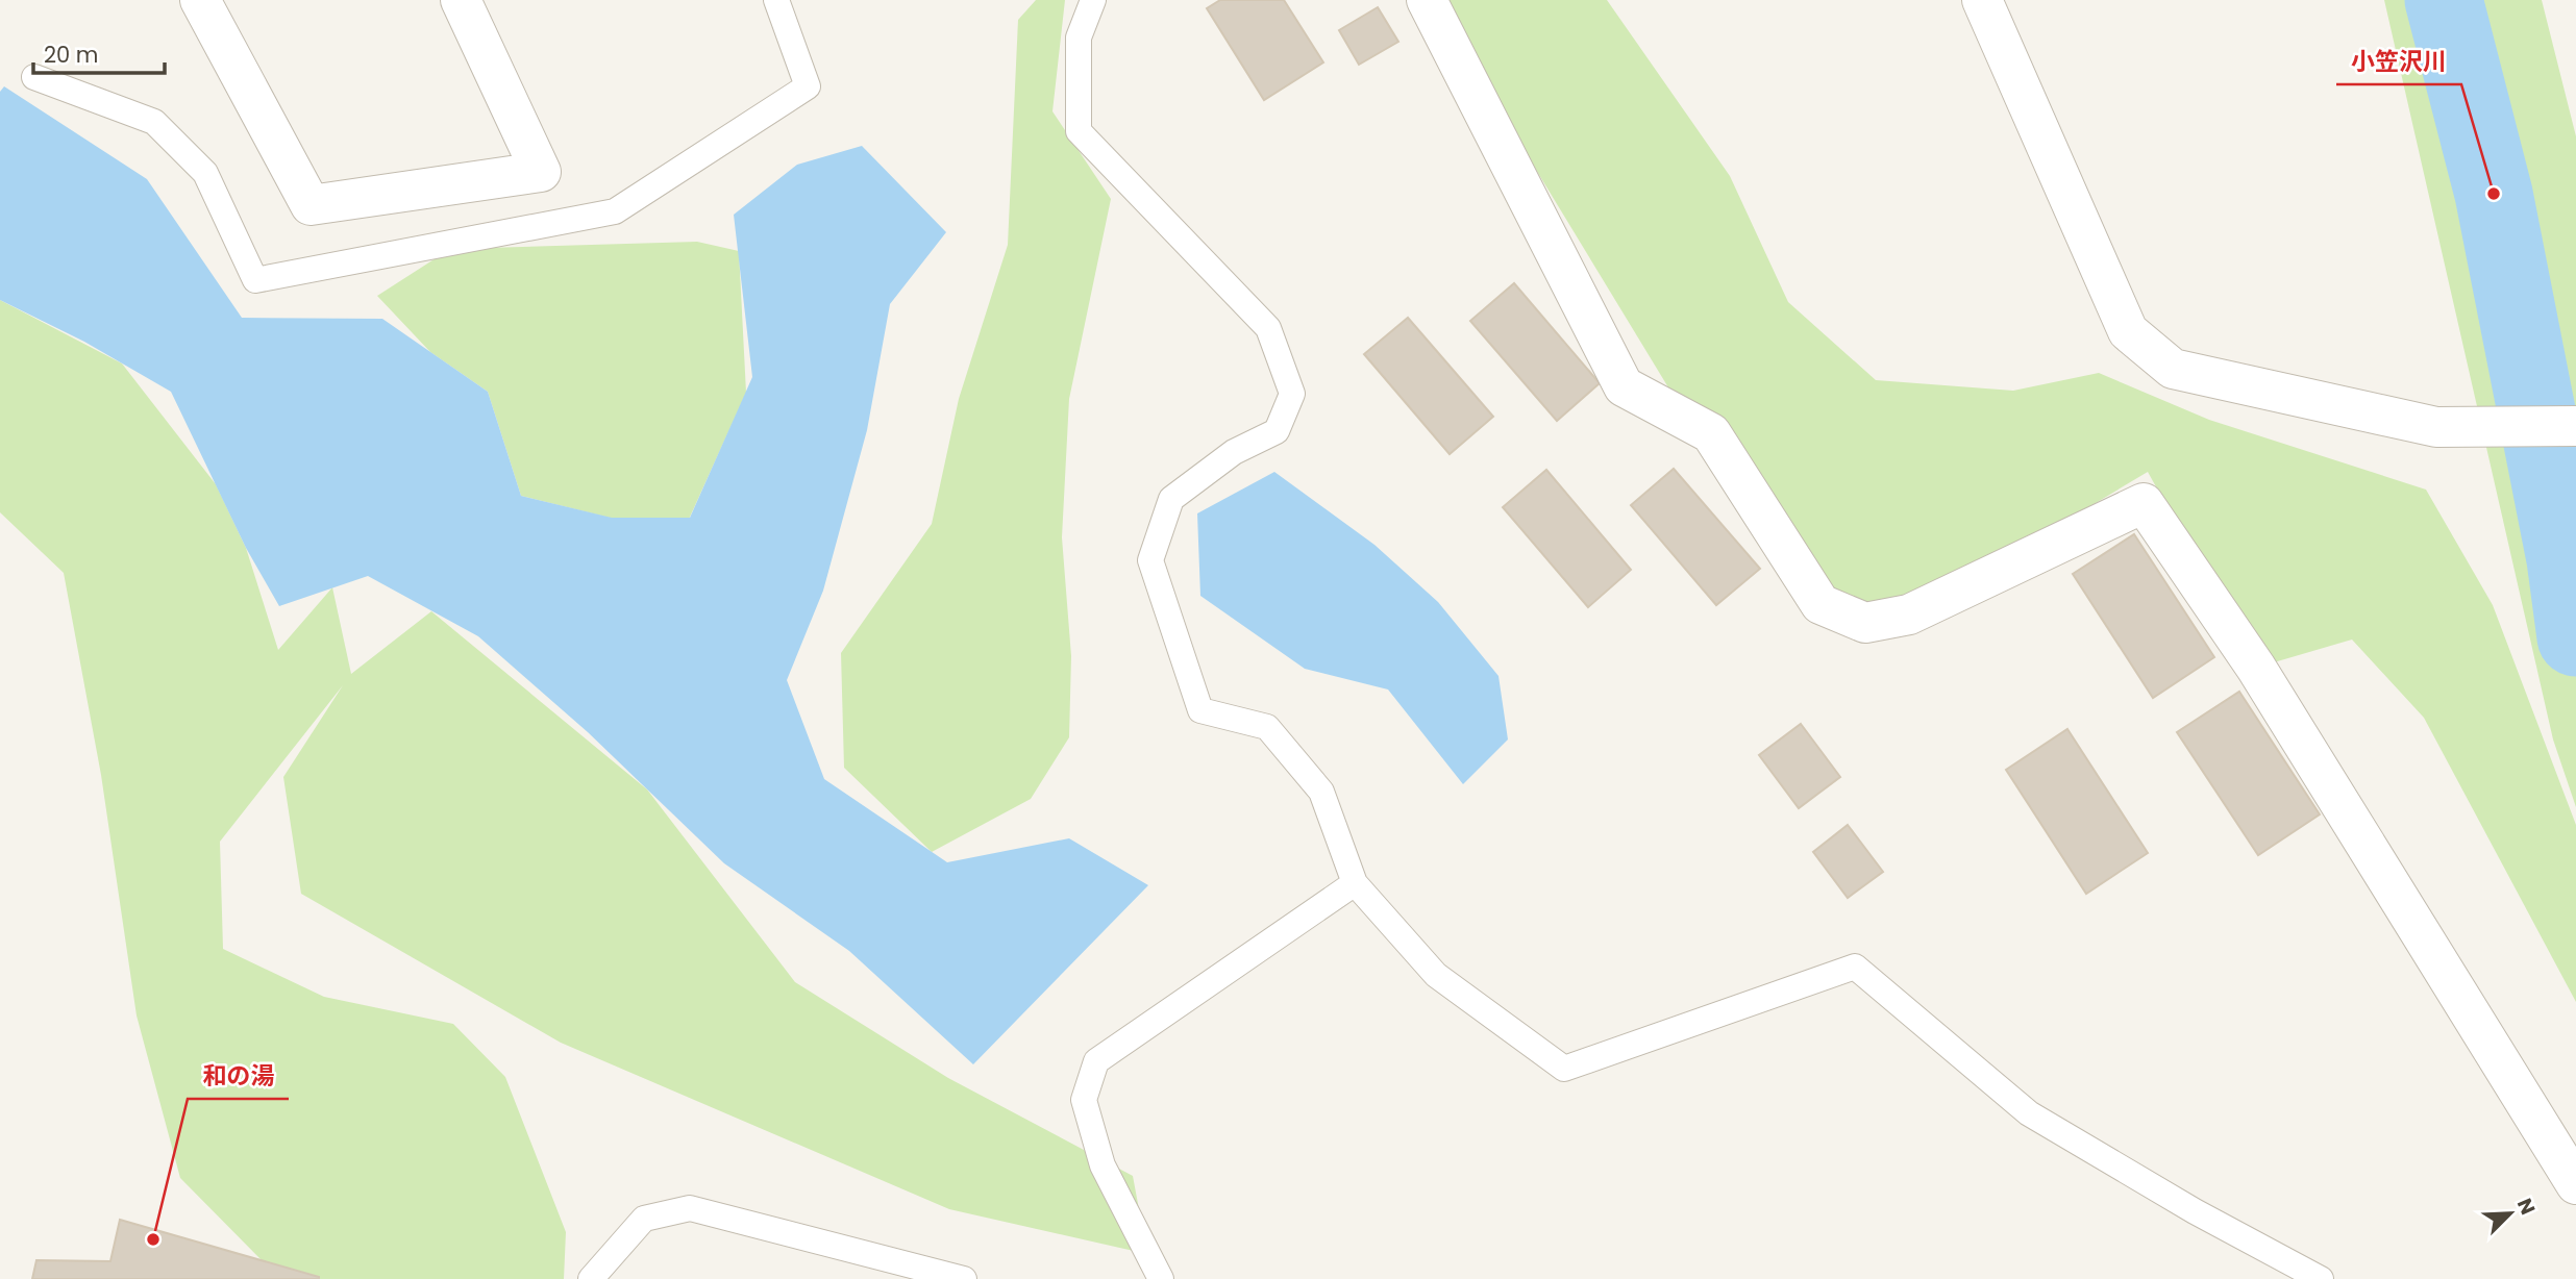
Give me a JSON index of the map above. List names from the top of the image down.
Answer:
{
  "places": ["小笠沢川", "和の湯"],
  "scale_bar": "20 m",
  "north": "top right"
}
